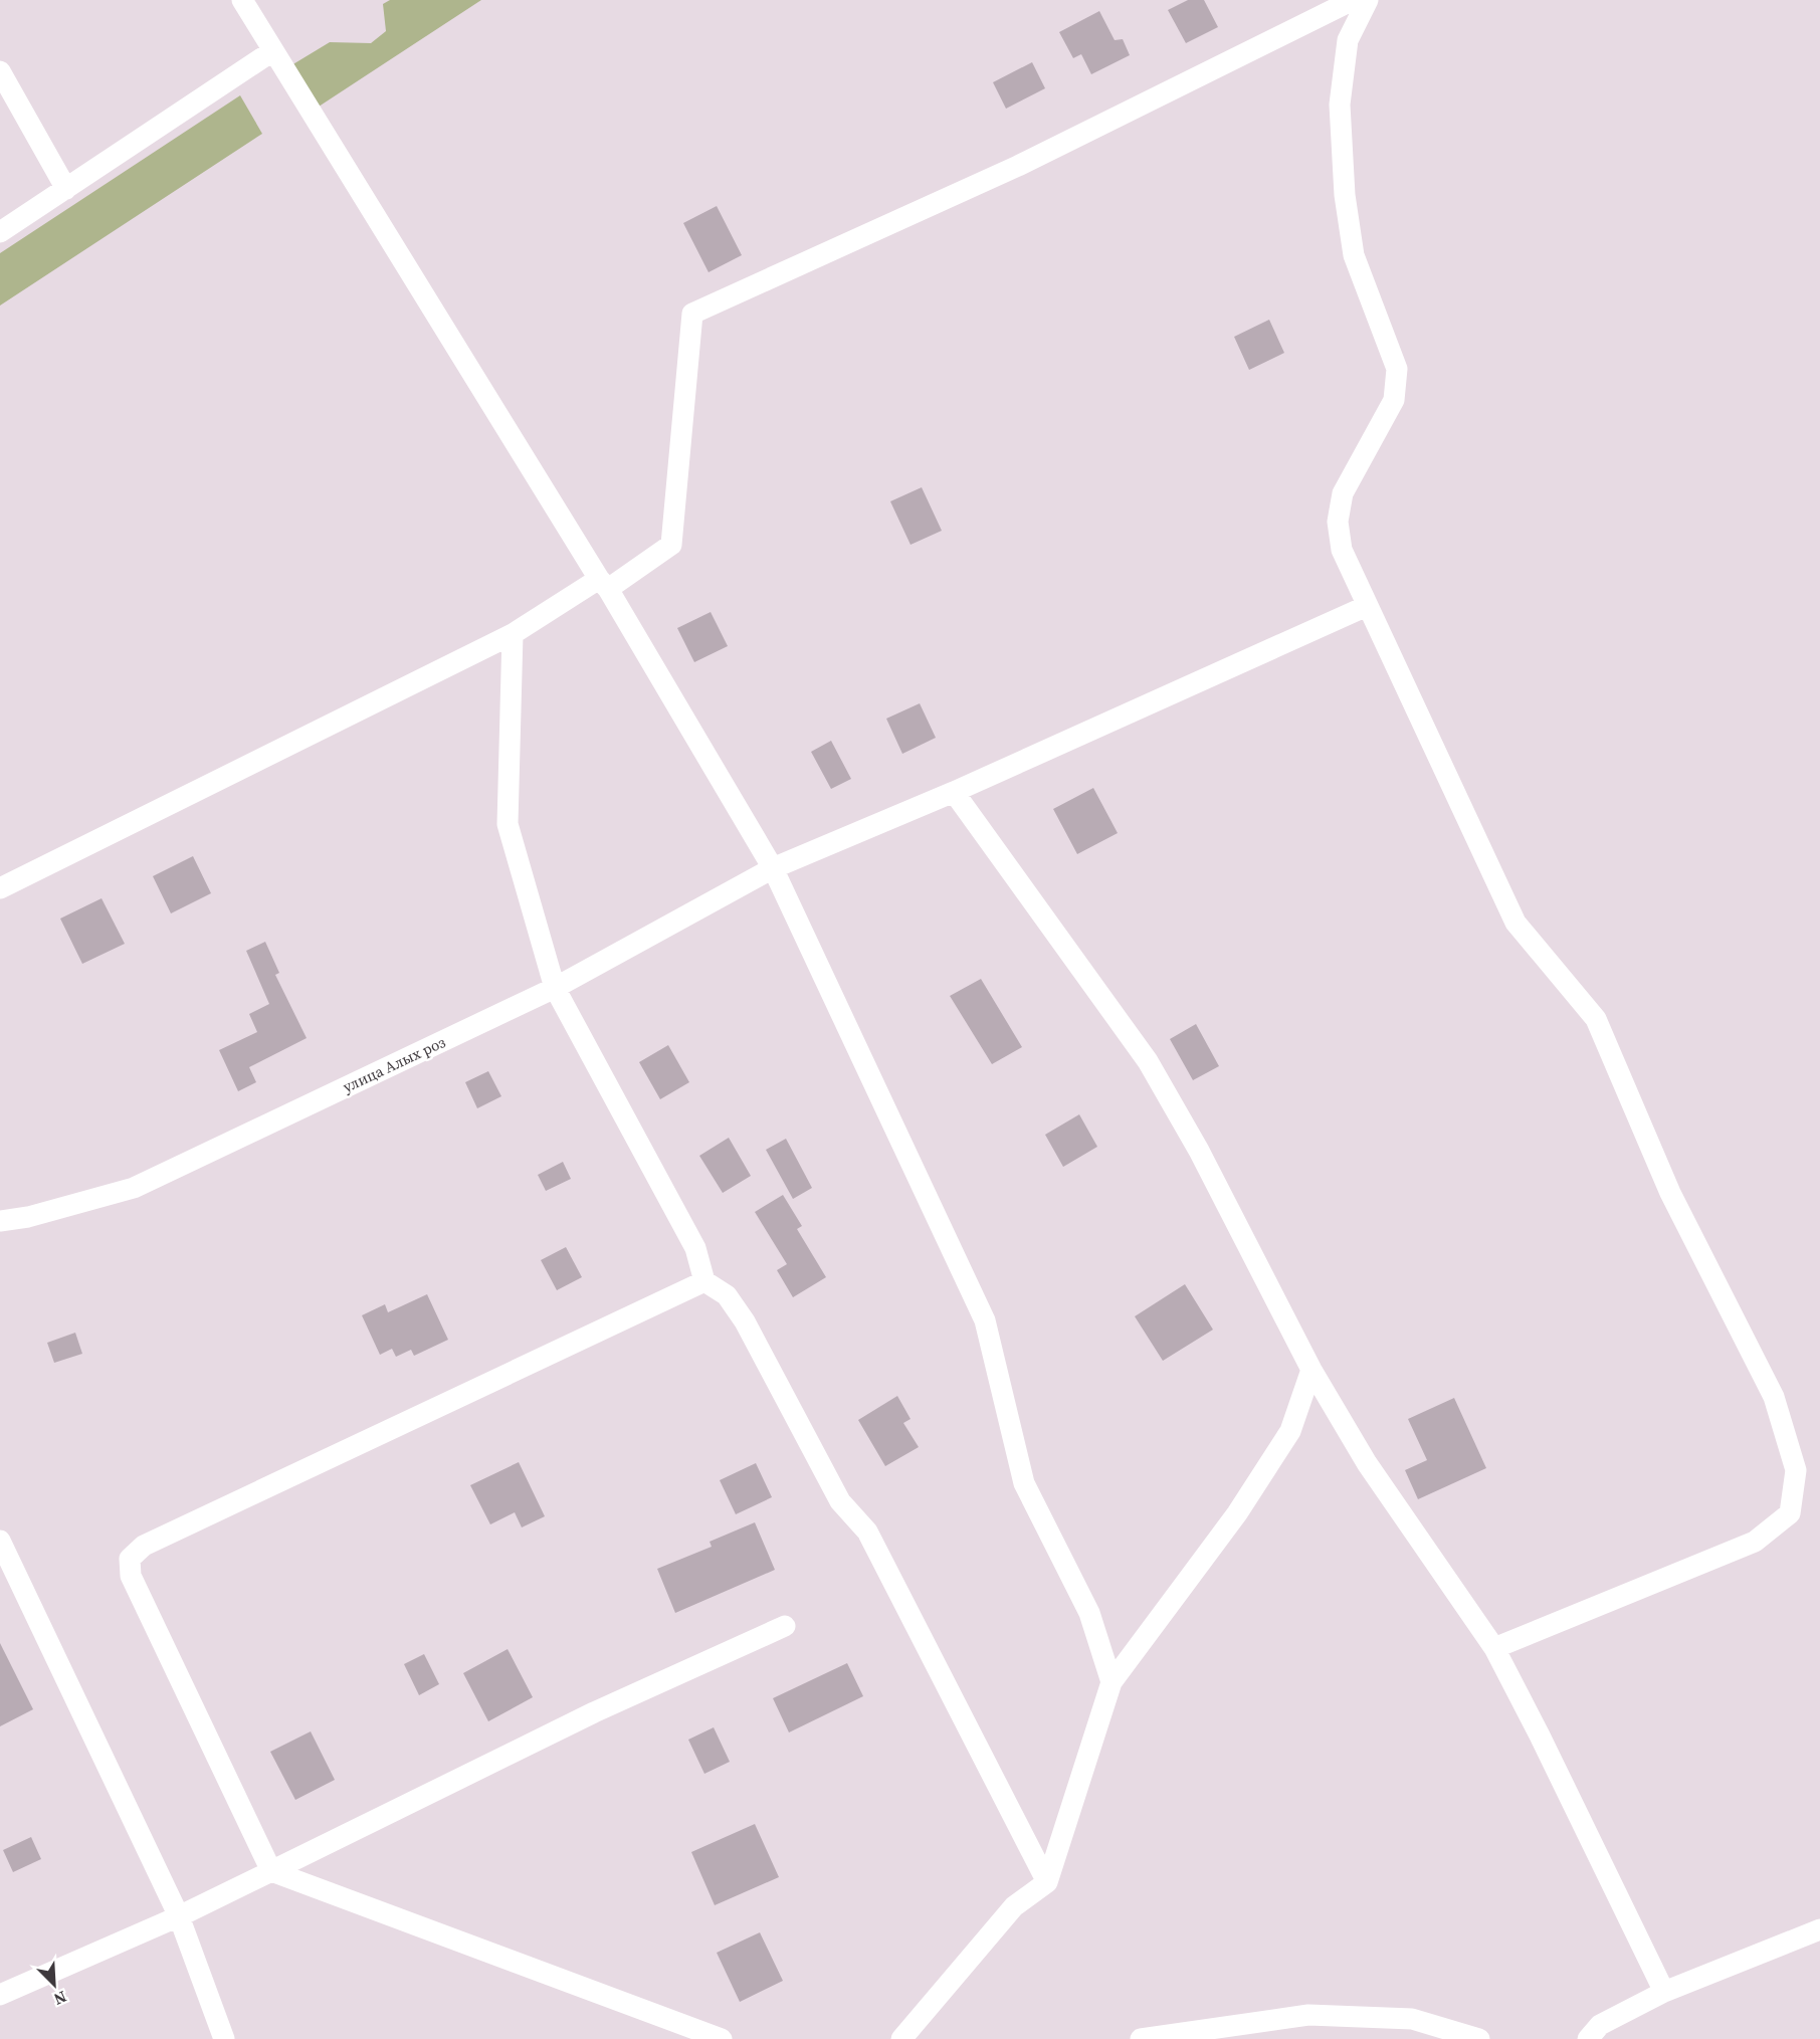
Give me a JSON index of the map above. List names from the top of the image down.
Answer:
{
  "streets": {
    "street": ["улица Алых роз"]
  },
  "north": "bottom right"
}
